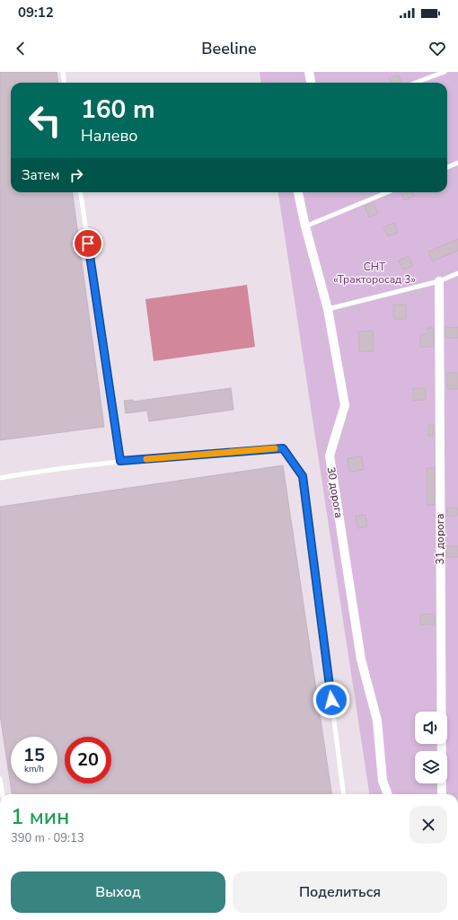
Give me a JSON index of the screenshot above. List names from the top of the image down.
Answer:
{
  "streets": {
    "street": ["30 дорога", "31 дорога"]
  },
  "parks": ["СНТ «Тракторосад 3»"],
  "page": {
    "status": "09:12",
    "header": "Beeline",
    "turn": ["160 m", "Налево"],
    "then": "Затем",
    "speed": "15 km/h",
    "limit": "20",
    "heading": ["1 мин", "390 m · 09:13"],
    "buttons": ["Выход", "Поделиться"]
  }
}
